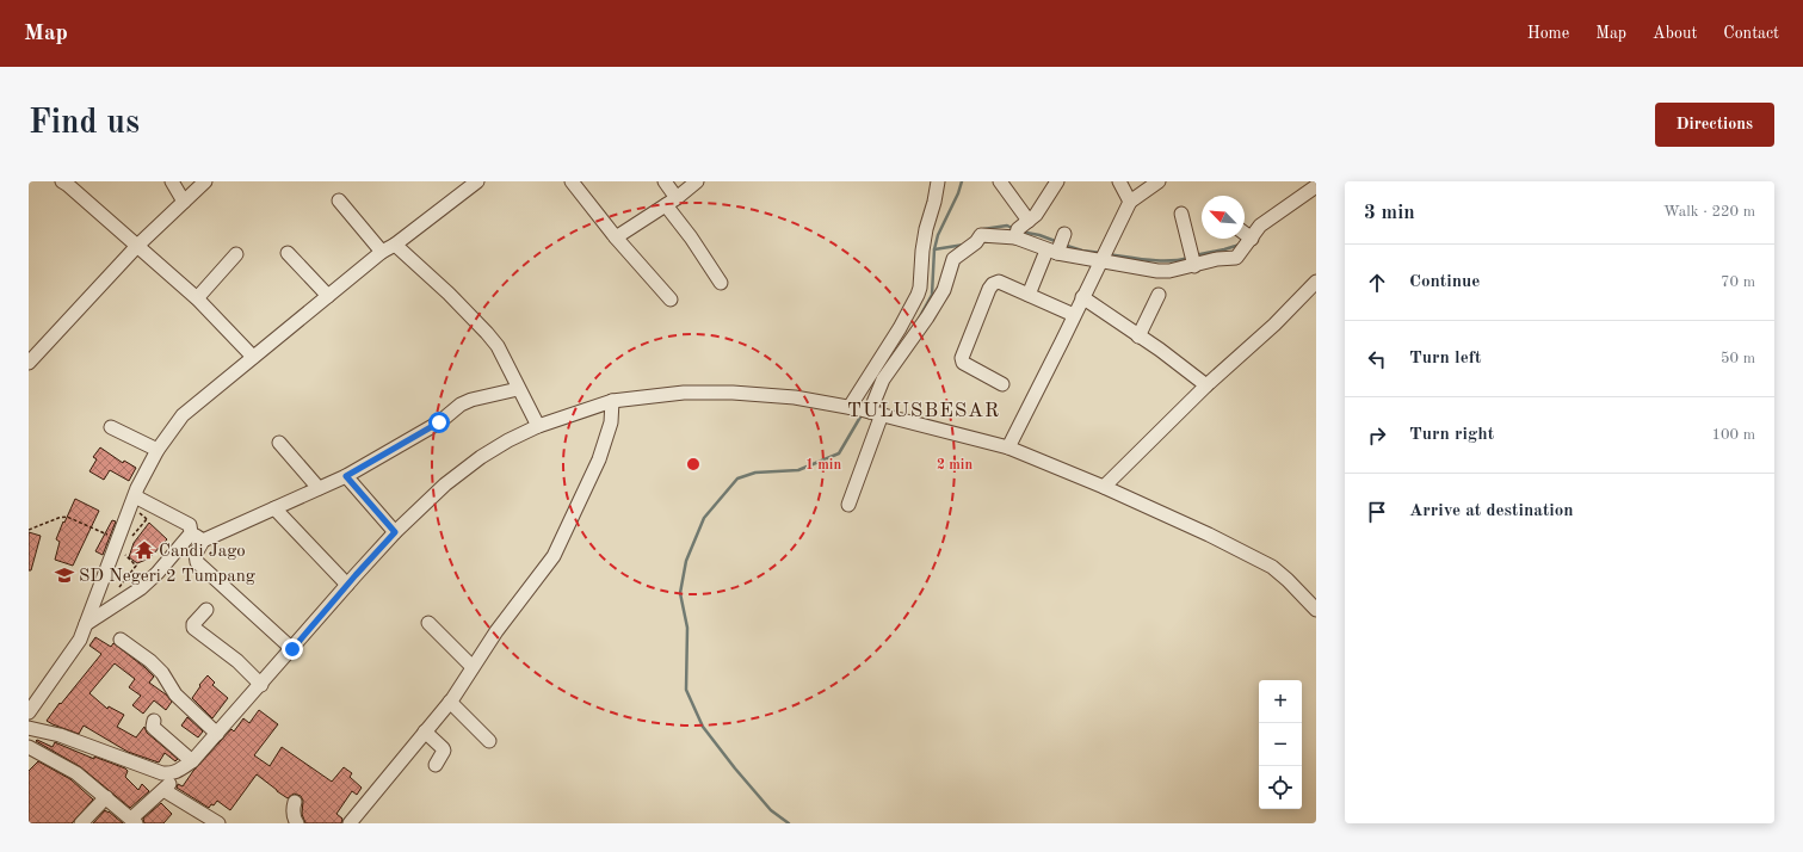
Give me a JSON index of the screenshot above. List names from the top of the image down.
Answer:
{
  "districts": ["TULUSBESAR"],
  "places": {
    "temple": ["Candi Jago"],
    "school or university": ["SD Negeri 2 Tumpang"]
  },
  "north": "top left",
  "page": {
    "header": "Map",
    "nav": [
      "Home",
      "Map",
      "About",
      "Contact"
    ],
    "buttons": "Directions",
    "title": "Find us",
    "heading": ["3 min", "Walk · 220 m"],
    "list": [
      ["Continue", "70 m"],
      ["Turn left", "50 m"],
      ["Turn right", "100 m"],
      "Arrive at destination"
    ],
    "map_buttons": ["+", "−"]
  },
  "rings": ["1 min", "2 min"]
}
